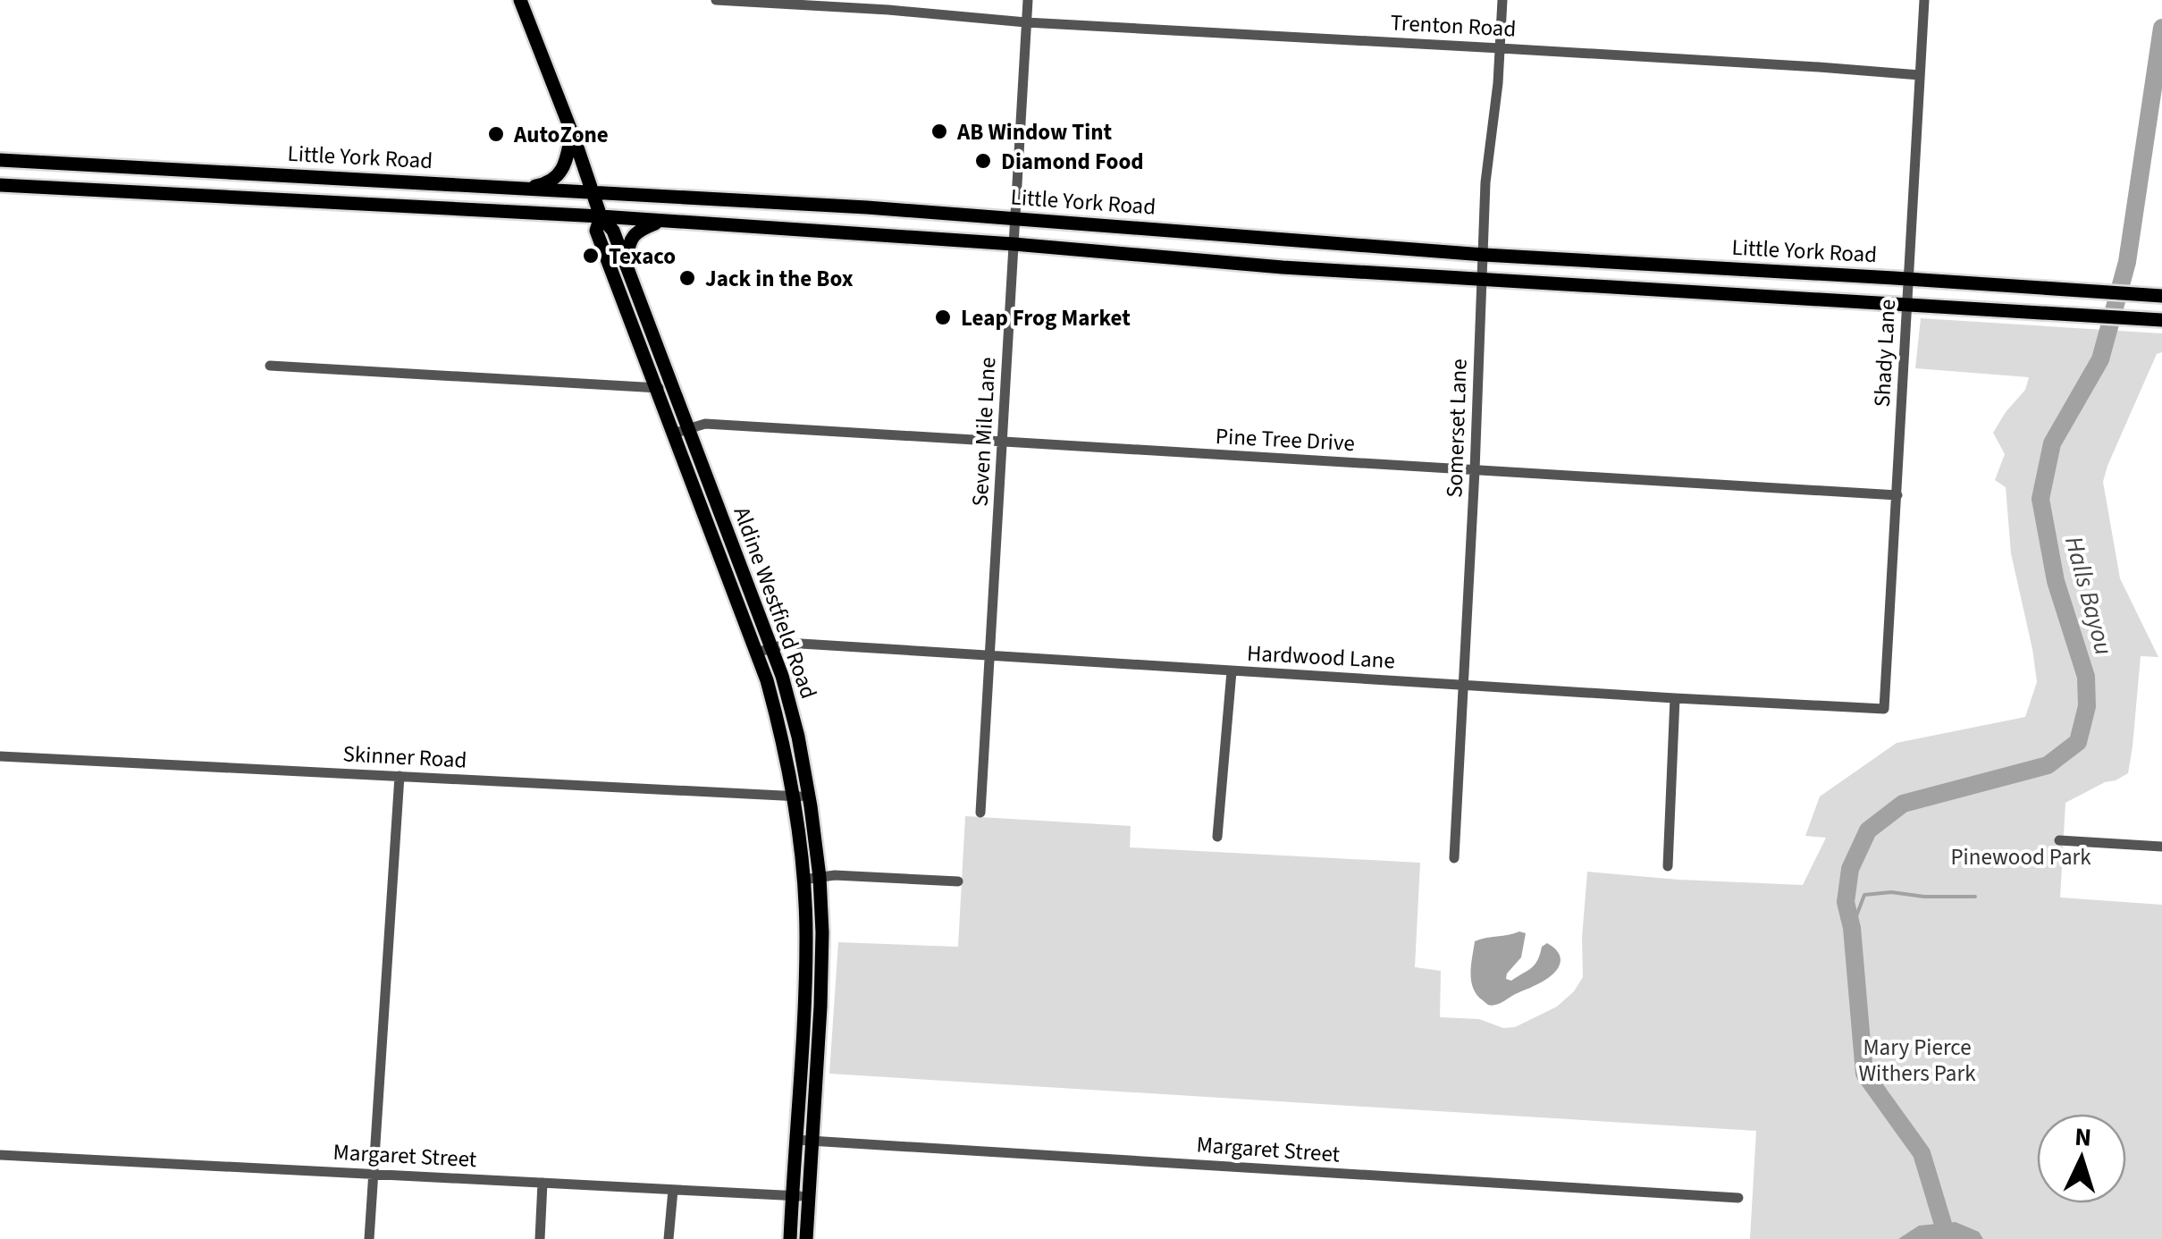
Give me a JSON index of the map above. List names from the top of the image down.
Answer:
{
  "streets": {
    "main road": ["Little York Road", "Aldine Westfield Road"],
    "street": [
      "Trenton Road",
      "Shady Lane",
      "Somerset Lane",
      "Seven Mile Lane",
      "Pine Tree Drive",
      "Hardwood Lane",
      "Skinner Road",
      "Margaret Street"
    ]
  },
  "crossings": [
    ["Trenton Road", "Shady Lane"],
    ["Trenton Road", "Somerset Lane"],
    ["Trenton Road", "Seven Mile Lane"],
    ["Little York Road", "Shady Lane"],
    ["Little York Road", "Somerset Lane"],
    ["Little York Road", "Seven Mile Lane"],
    ["Little York Road", "Aldine Westfield Road"],
    ["Shady Lane", "Pine Tree Drive"],
    ["Shady Lane", "Hardwood Lane"],
    ["Somerset Lane", "Pine Tree Drive"],
    ["Somerset Lane", "Hardwood Lane"],
    ["Seven Mile Lane", "Pine Tree Drive"],
    ["Seven Mile Lane", "Hardwood Lane"],
    ["Pine Tree Drive", "Aldine Westfield Road"],
    ["Aldine Westfield Road", "Hardwood Lane"],
    ["Aldine Westfield Road", "Skinner Road"],
    ["Aldine Westfield Road", "Margaret Street"]
  ],
  "water": ["Halls Bayou"],
  "parks": ["Pinewood Park", "Mary Pierce Withers Park"],
  "places": [
    "AB Window Tint",
    "AutoZone",
    "Diamond Food",
    "Texaco",
    "Jack in the Box",
    "Leap Frog Market"
  ],
  "north": "top"
}
